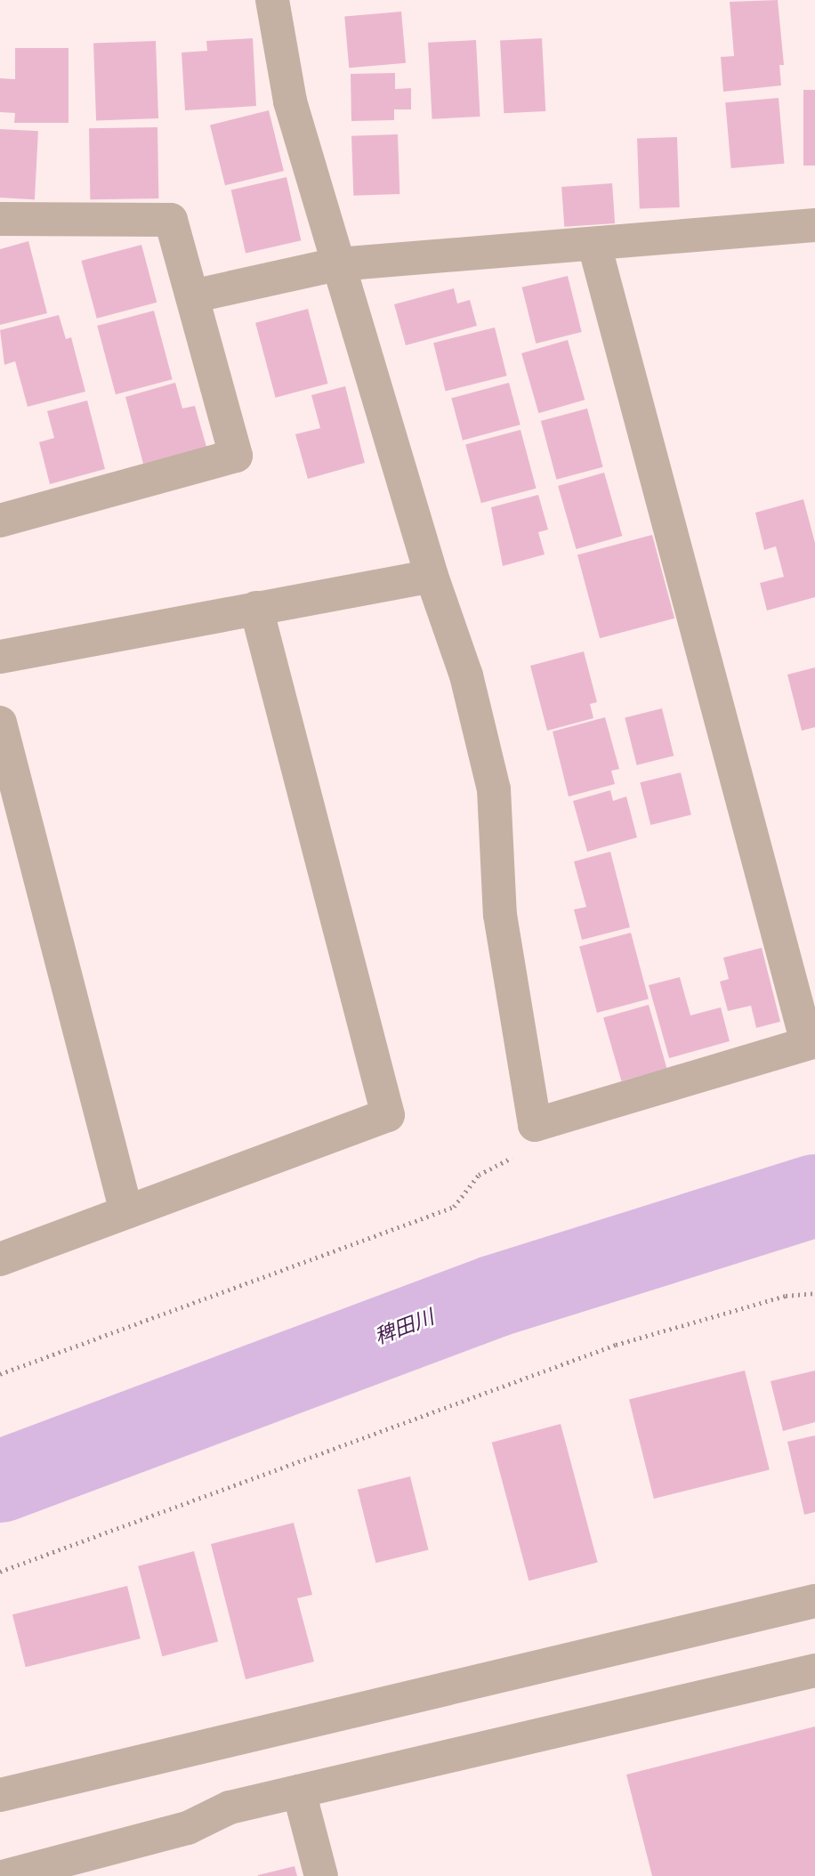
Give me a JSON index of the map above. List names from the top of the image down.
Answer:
{
  "water": ["稗田川"]
}
